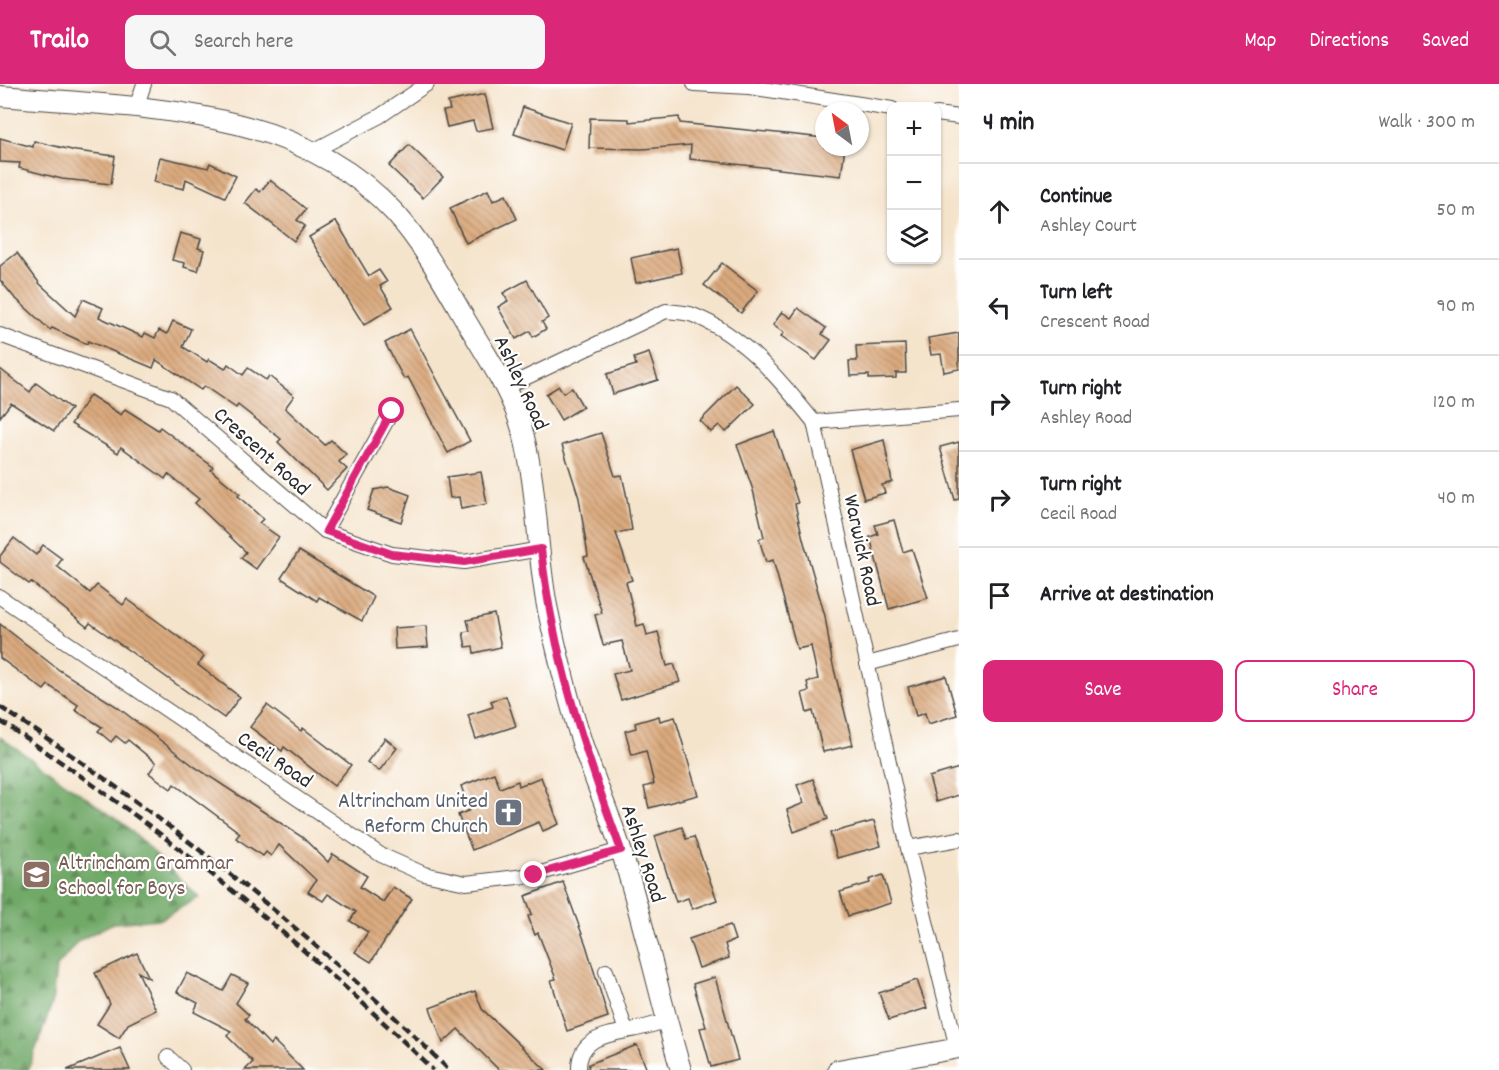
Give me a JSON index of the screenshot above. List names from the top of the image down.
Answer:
{
  "streets": {
    "main road": ["Ashley Road"],
    "street": ["Crescent Road", "Warwick Road", "Cecil Road"]
  },
  "crossings": [
    ["Ashley Road", "Crescent Road"],
    ["Ashley Road", "Warwick Road"],
    ["Ashley Road", "Cecil Road"]
  ],
  "places": {
    "church": ["Altrincham United Reform Church"],
    "school or university": ["Altrincham Grammar School for Boys"]
  },
  "north": "top left",
  "page": {
    "header": "Trailo",
    "search": "Search here",
    "nav": ["Map", "Directions", "Saved"],
    "heading": ["4 min", "Walk · 300 m"],
    "map_buttons": ["+", "−"],
    "list": [
      ["Continue", "Ashley Court", "50 m"],
      ["Turn left", "Crescent Road", "90 m"],
      ["Turn right", "Ashley Road", "120 m"],
      ["Turn right", "Cecil Road", "40 m"],
      "Arrive at destination"
    ],
    "buttons": ["Save", "Share"]
  }
}
